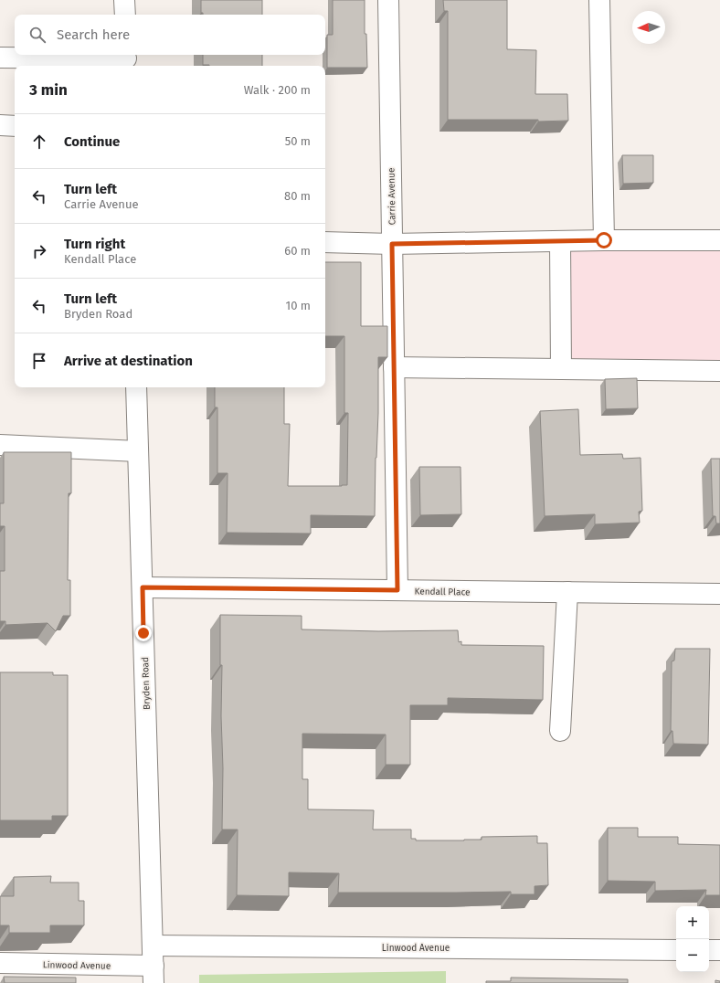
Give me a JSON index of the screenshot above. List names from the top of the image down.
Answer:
{
  "streets": {
    "street": [
      "Carrie Avenue",
      "Kendall Place",
      "Bryden Road",
      "Linwood Avenue"
    ]
  },
  "crossings": [
    ["Carrie Avenue", "Kendall Place"],
    ["Kendall Place", "Bryden Road"],
    ["Bryden Road", "Linwood Avenue"]
  ],
  "north": "left",
  "page": {
    "search": "Search here",
    "heading": ["3 min", "Walk · 200 m"],
    "list": [
      ["Continue", "50 m"],
      ["Turn left", "Carrie Avenue", "80 m"],
      ["Turn right", "Kendall Place", "60 m"],
      ["Turn left", "Bryden Road", "10 m"],
      "Arrive at destination"
    ],
    "map_buttons": ["+", "−"]
  }
}
